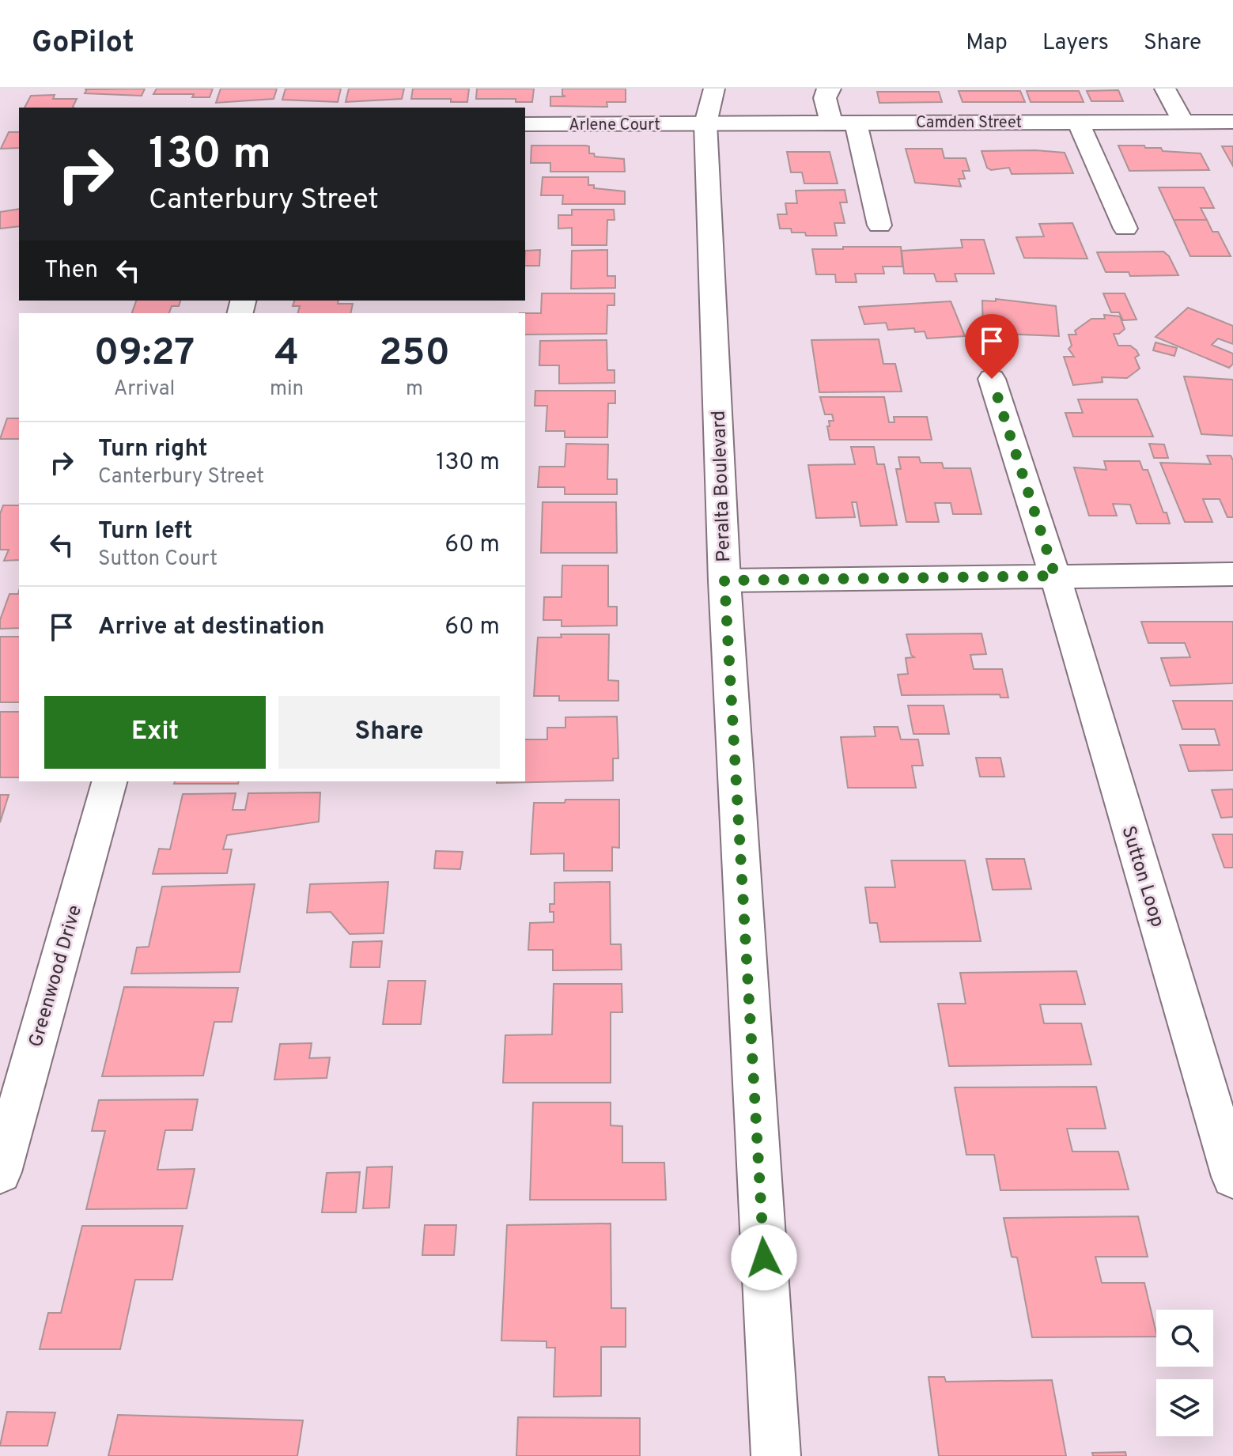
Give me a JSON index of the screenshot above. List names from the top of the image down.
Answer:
{
  "streets": {
    "street": [
      "Camden Street",
      "Arlene Court",
      "Peralta Boulevard",
      "Sutton Loop",
      "Greenwood Drive"
    ]
  },
  "crossings": [
    ["Camden Street", "Arlene Court"],
    ["Camden Street", "Peralta Boulevard"],
    ["Arlene Court", "Peralta Boulevard"]
  ],
  "page": {
    "header": "GoPilot",
    "nav": ["Map", "Layers", "Share"],
    "turn": ["130 m", "Canterbury Street"],
    "then": "Then",
    "eta": [
      "09:27",
      "Arrival",
      "4",
      "min",
      "250",
      "m"
    ],
    "list": [
      {
        "name": "Turn right",
        "note": "Canterbury Street",
        "value": "130 m"
      },
      {
        "name": "Turn left",
        "note": "Sutton Court",
        "value": "60 m"
      },
      {
        "name": "Arrive at destination",
        "value": "60 m"
      }
    ],
    "buttons": ["Exit", "Share"]
  }
}
